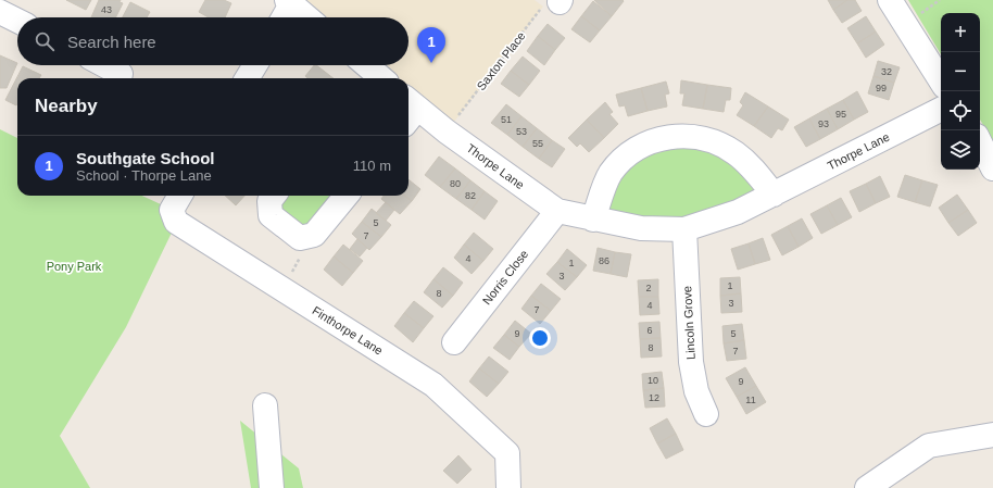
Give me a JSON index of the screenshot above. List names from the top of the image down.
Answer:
{
  "streets": {
    "street": [
      "Thorpe Lane",
      "Norris Close",
      "Lincoln Grove",
      "Finthorpe Lane"
    ],
    "path": ["Saxton Place"]
  },
  "crossings": [
    ["Saxton Place", "Thorpe Lane"],
    ["Thorpe Lane", "Norris Close"],
    ["Thorpe Lane", "Lincoln Grove"]
  ],
  "parks": ["Pony Park"],
  "house_numbers": [
    "43",
    "32",
    "99",
    "95",
    "51",
    "93",
    "53",
    "55",
    "80",
    "82",
    "5",
    "7",
    "4",
    "86",
    "1",
    "3",
    "1",
    "2",
    "8",
    "3",
    "4",
    "7",
    "6",
    "9",
    "5",
    "8",
    "7",
    "10",
    "9",
    "12",
    "11"
  ],
  "page": {
    "map_buttons": ["+", "−"],
    "search": "Search here",
    "pins": "1",
    "heading": "Nearby",
    "list": [
      {
        "mark": "1",
        "name": "Southgate School",
        "note": "School · Thorpe Lane",
        "value": "110 m"
      }
    ]
  }
}
